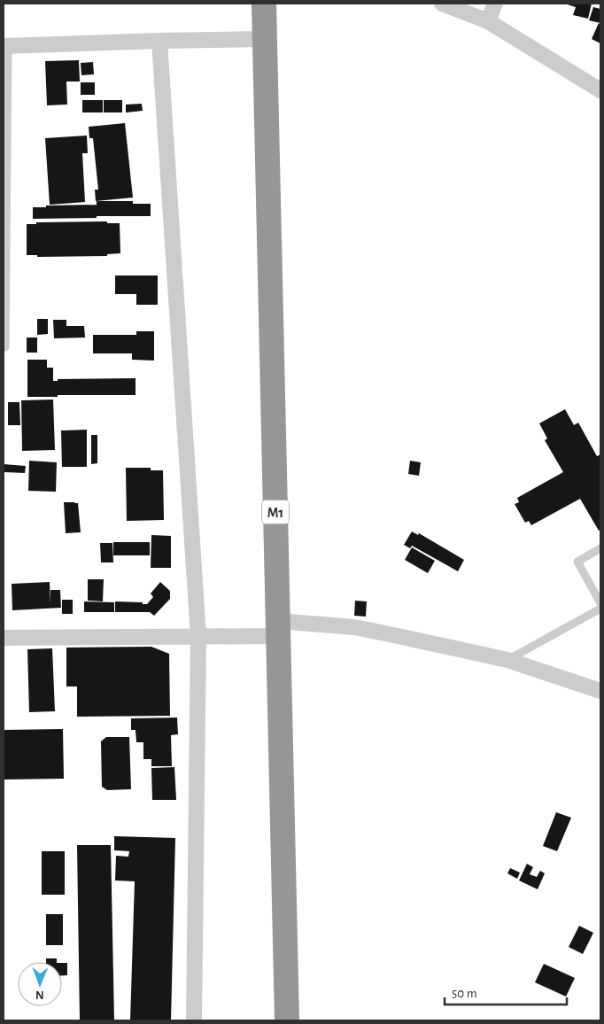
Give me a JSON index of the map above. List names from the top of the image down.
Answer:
{
  "streets": {
    "highway": ["M1"]
  },
  "scale_bar": "50 m",
  "north": "bottom"
}
